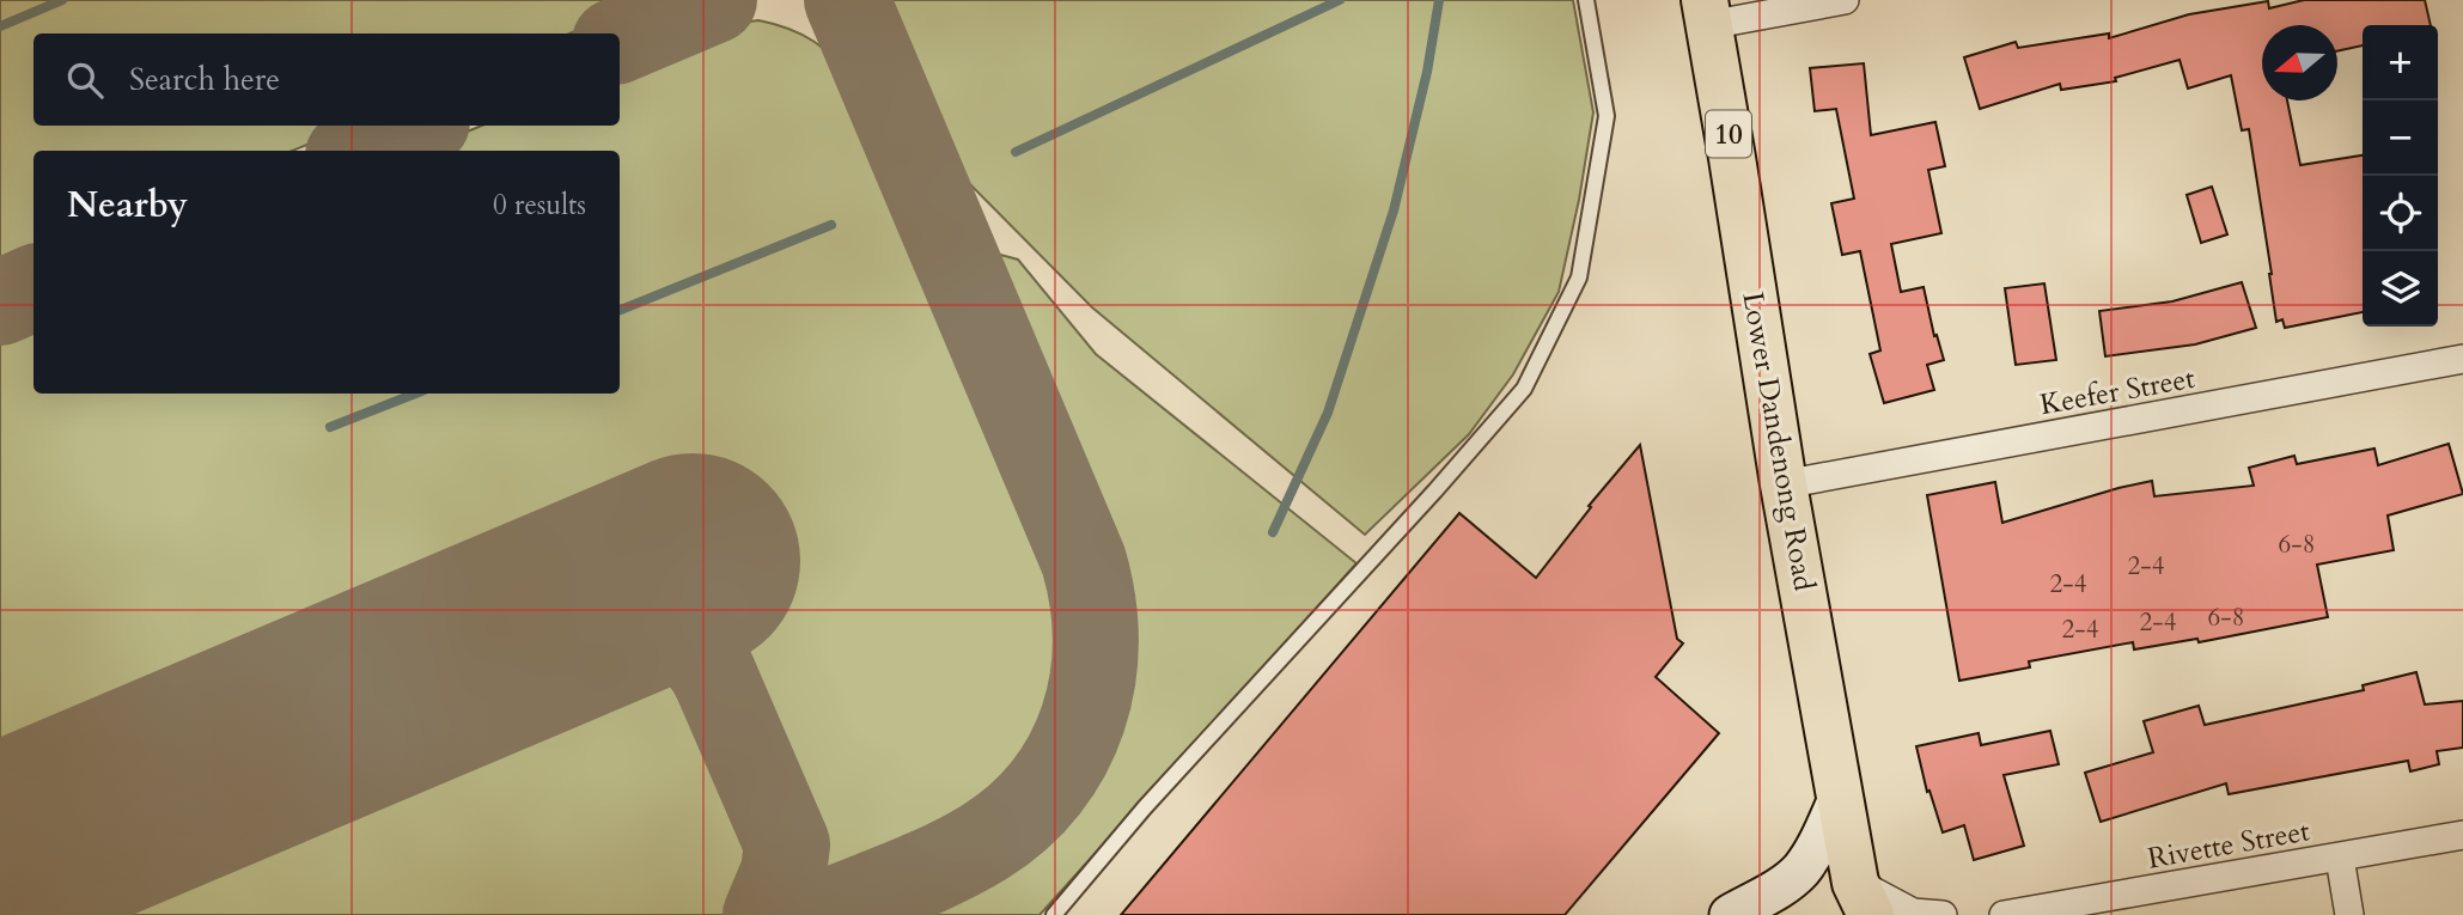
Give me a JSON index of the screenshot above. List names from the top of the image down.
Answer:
{
  "streets": {
    "highway": ["10", "Lower Dandenong Road"],
    "street": ["Keefer Street", "Rivette Street"]
  },
  "crossings": [
    ["Keefer Street", "Lower Dandenong Road"]
  ],
  "house_numbers": [
    "6-8",
    "2-4",
    "2-4",
    "6-8",
    "2-4",
    "2-4"
  ],
  "north": "left",
  "page": {
    "map_buttons": ["+", "−"],
    "search": "Search here",
    "heading": ["Nearby", "0 results"]
  }
}
